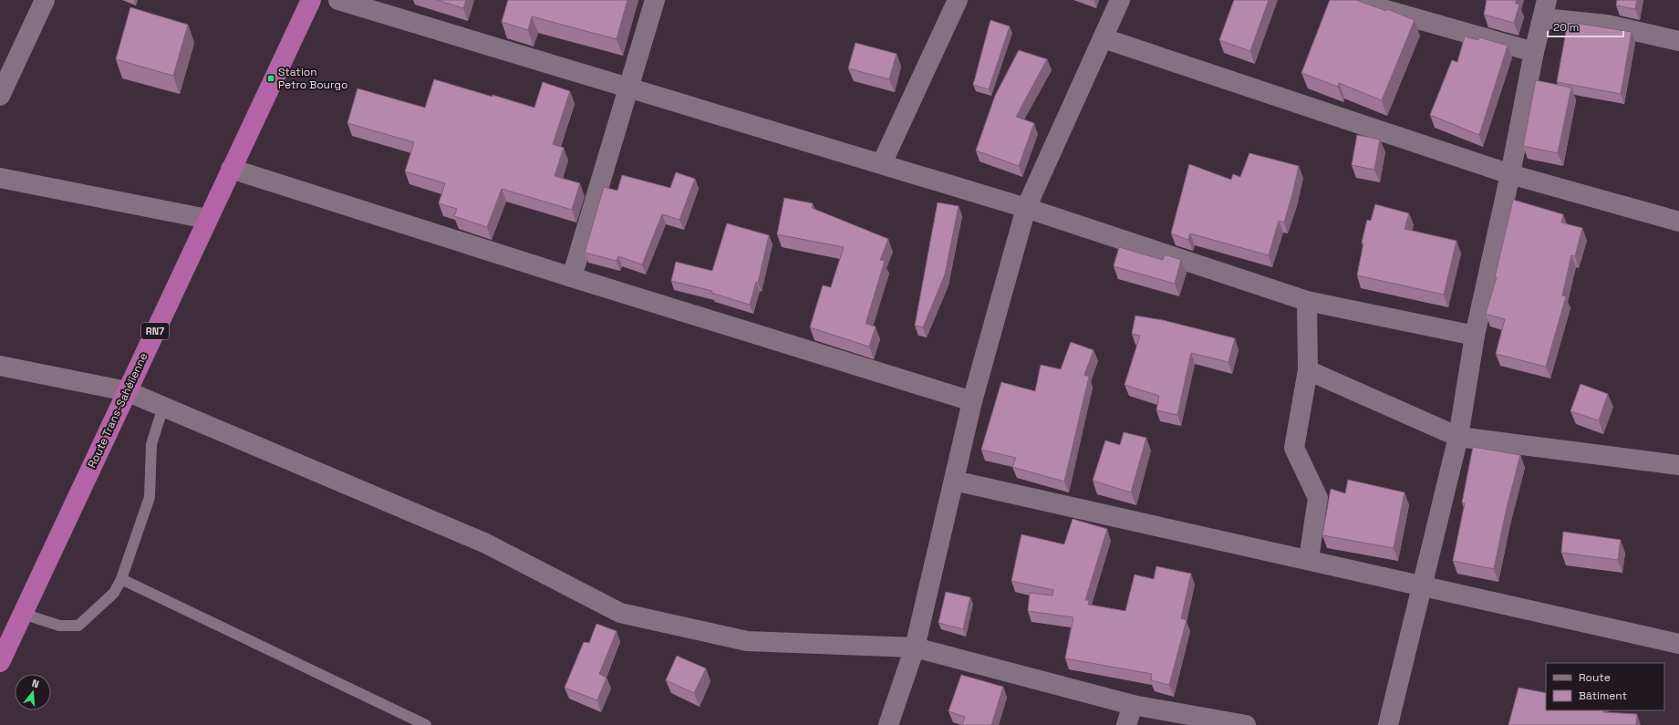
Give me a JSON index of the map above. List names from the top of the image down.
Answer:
{
  "streets": {
    "highway": ["RN7", "Route Trans-Sahélienne"]
  },
  "places": {
    "transit": ["Station Petro Bourgo"]
  },
  "legend": ["Route", "Bâtiment"],
  "scale_bar": "20 m",
  "north": "top"
}
